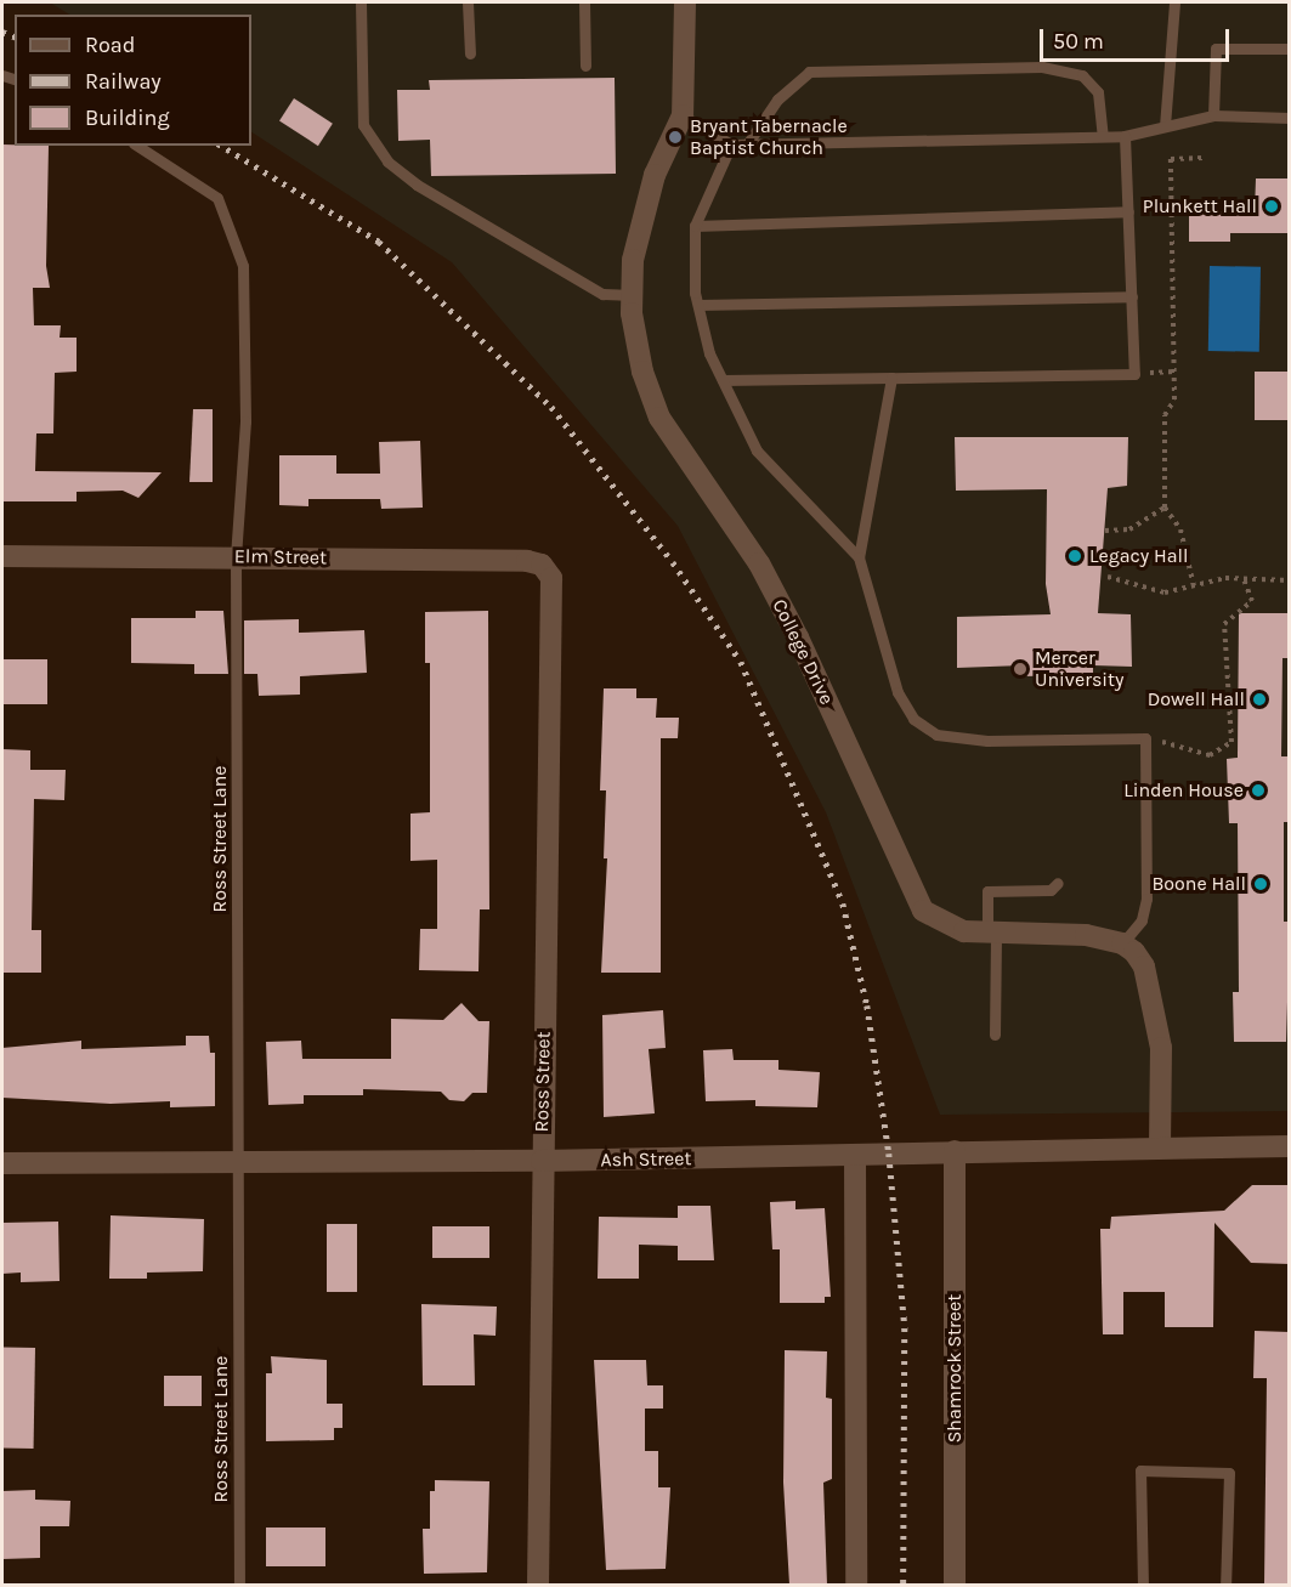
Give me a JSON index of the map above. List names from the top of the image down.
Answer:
{
  "streets": {
    "street": [
      "Elm Street",
      "College Drive",
      "Ross Street",
      "Ash Street",
      "Shamrock Street"
    ],
    "lane": ["Ross Street Lane"]
  },
  "crossings": [
    ["Elm Street", "Ross Street Lane"],
    ["Elm Street", "Ross Street"],
    ["Ross Street Lane", "Ash Street"],
    ["Ross Street", "Ash Street"],
    ["Ash Street", "Shamrock Street"]
  ],
  "places": [
    "Bryant Tabernacle Baptist Church",
    "Plunkett Hall",
    "Legacy Hall",
    "Mercer University",
    "Dowell Hall",
    "Linden House",
    "Boone Hall"
  ],
  "legend": ["Road", "Railway", "Building"],
  "scale_bar": "50 m"
}
